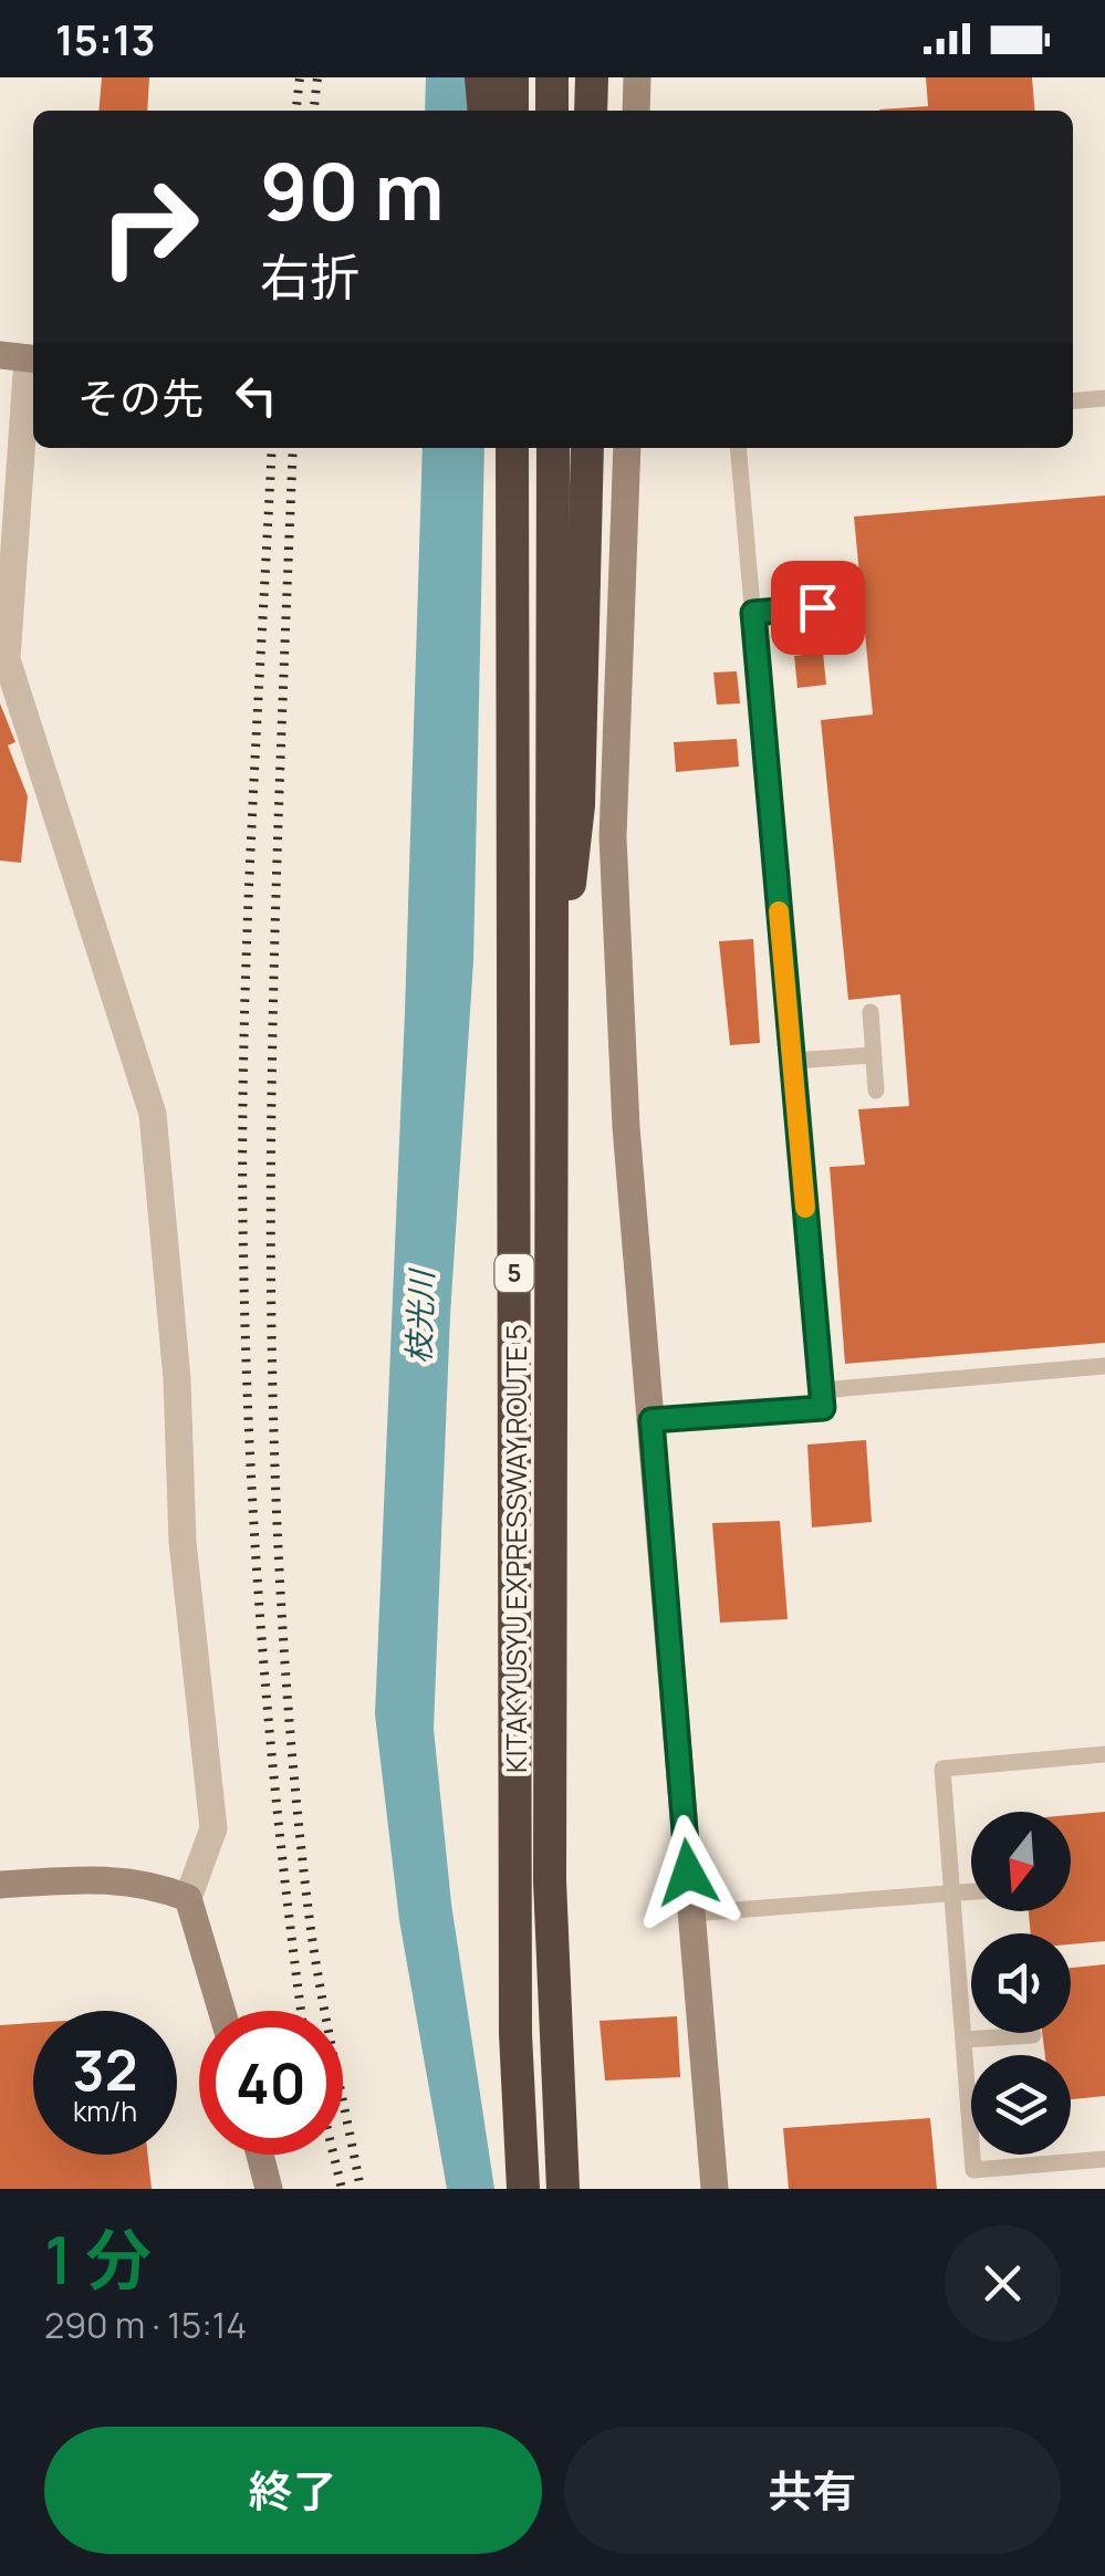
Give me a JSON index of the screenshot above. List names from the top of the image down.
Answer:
{
  "streets": {
    "highway": ["5", "KITAKYUSYU EXPRESSWAY ROUTE 5"]
  },
  "water": ["枝光川"],
  "north": "bottom",
  "page": {
    "status": "15:13",
    "turn": ["90 m", "右折"],
    "then": "その先",
    "speed": "32 km/h",
    "limit": "40",
    "heading": ["1 分", "290 m · 15:14"],
    "buttons": ["終了", "共有"]
  }
}
